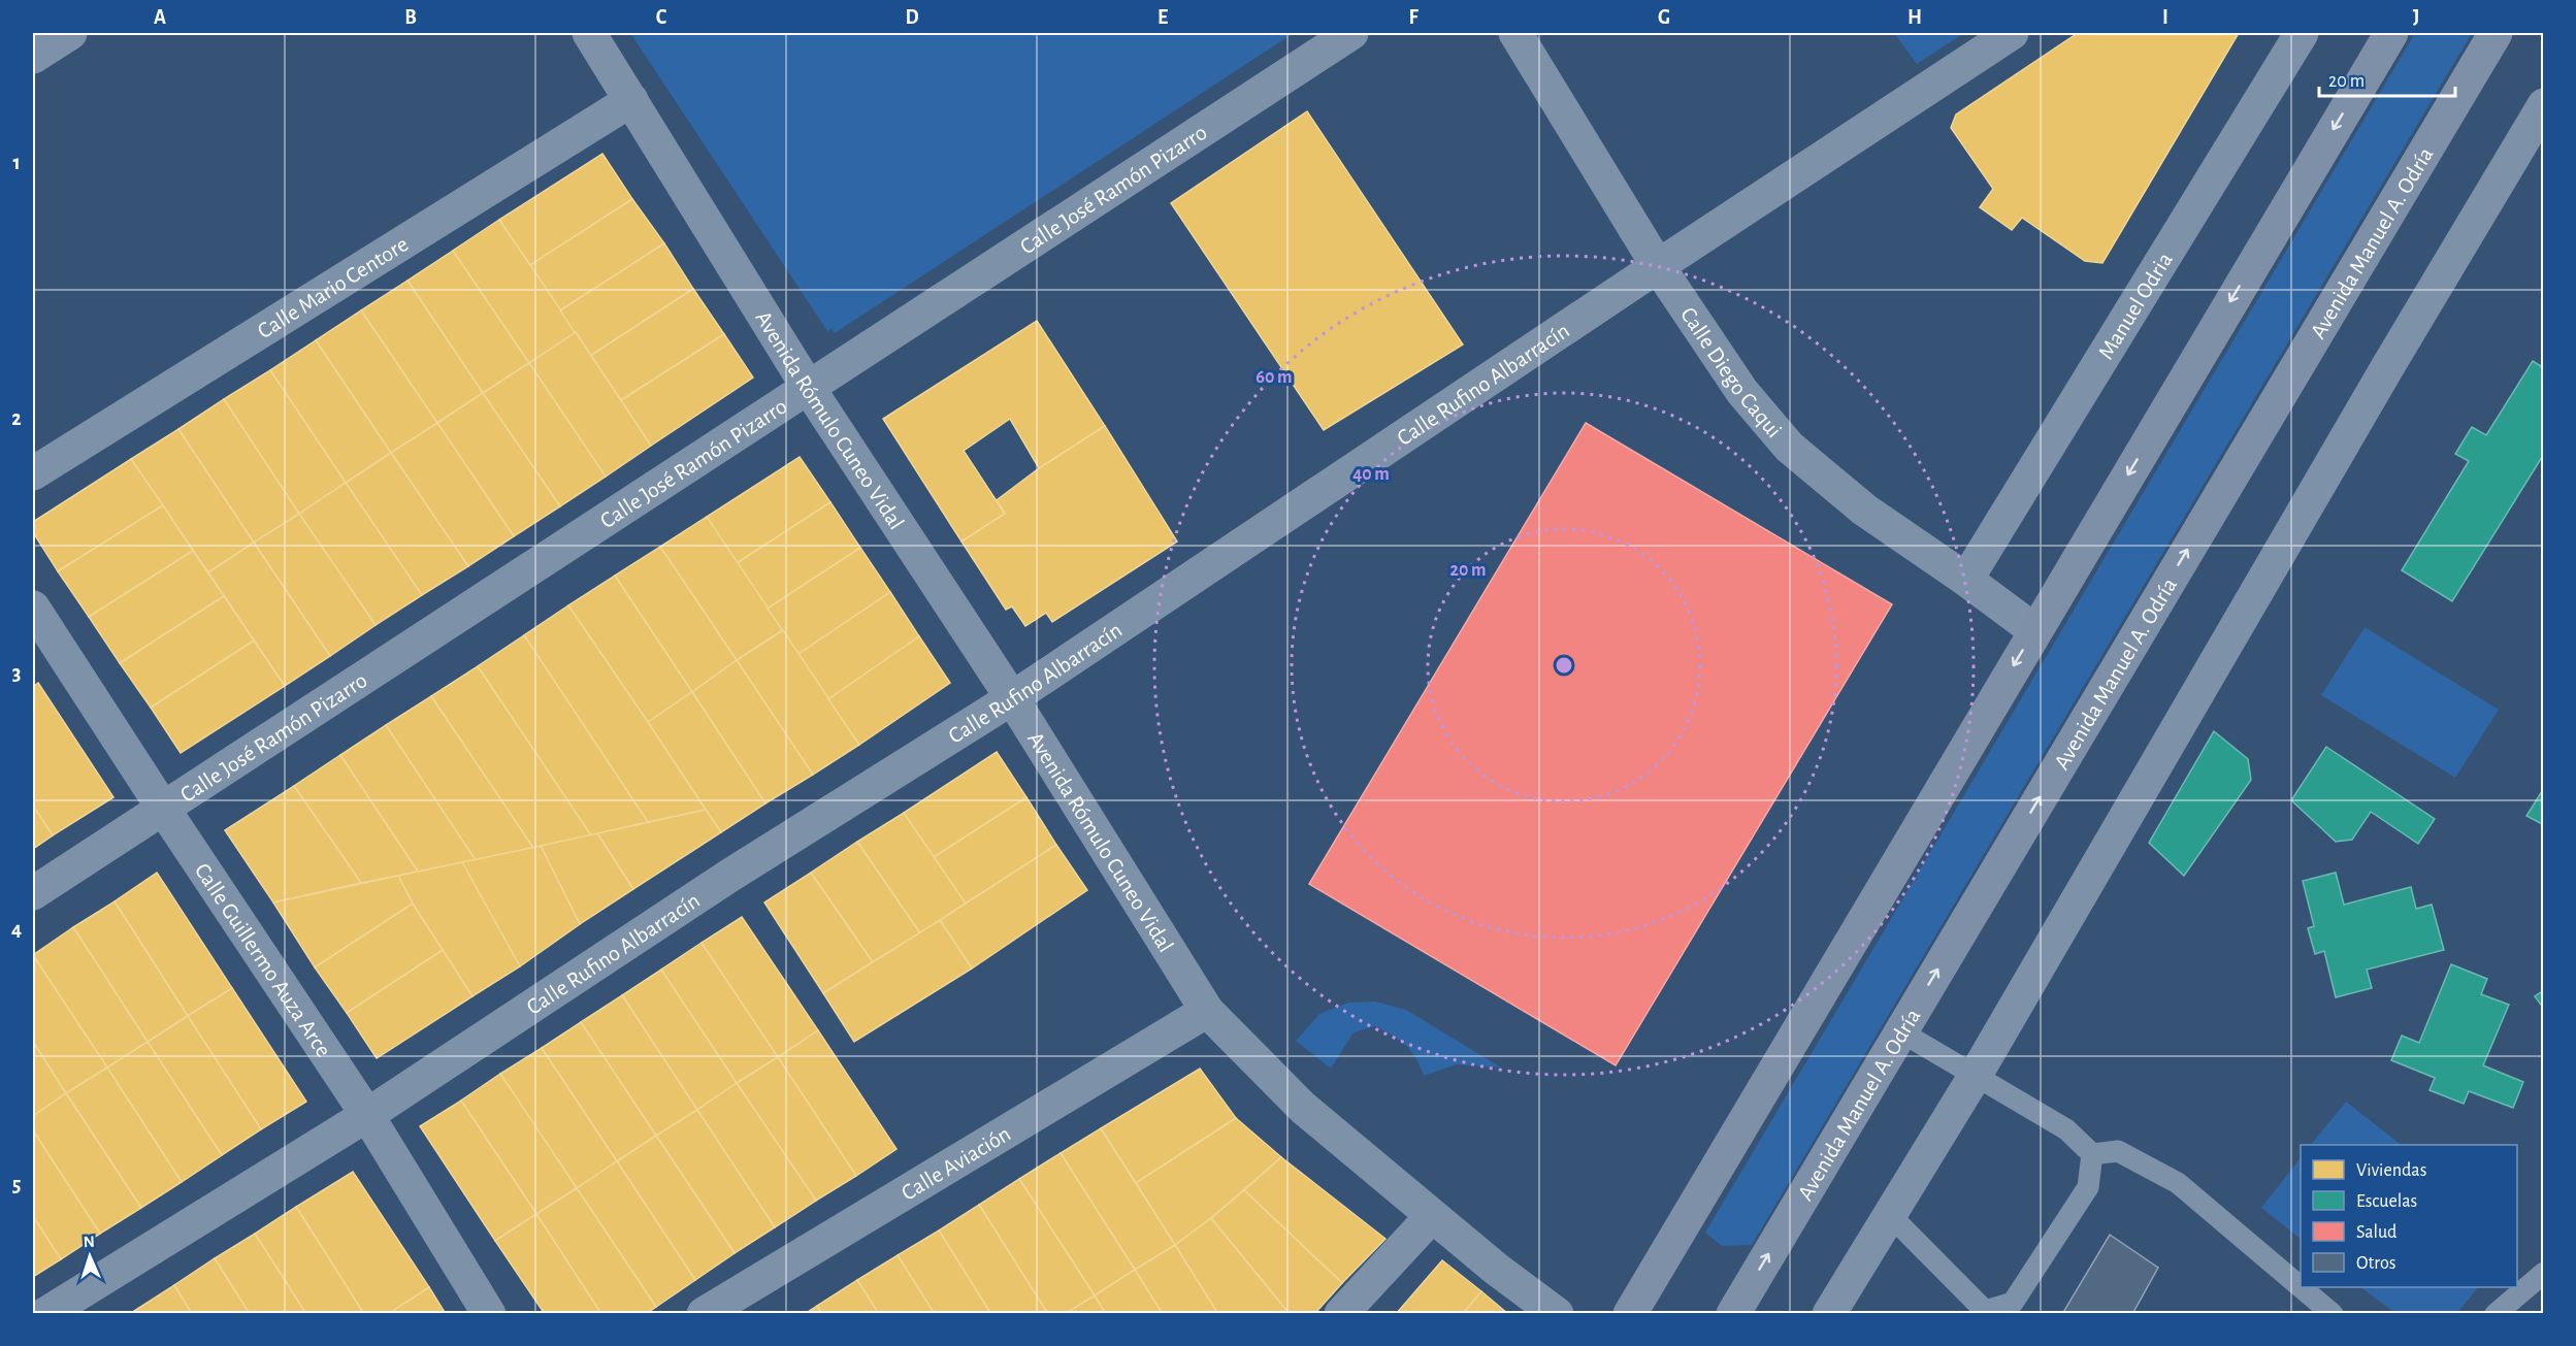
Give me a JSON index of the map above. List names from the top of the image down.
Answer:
{
  "streets": {
    "highway": ["Avenida Manuel A. Odría"],
    "street": [
      "Calle José Ramón Pizarro",
      "Calle Mario Centore",
      "Manuel Odria",
      "Calle Diego Caqui",
      "Calle Rufino Albarracín",
      "Avenida Rómulo Cuneo Vidal",
      "Calle Guillermo Auza Arce",
      "Calle Aviación"
    ]
  },
  "crossings": [
    ["Calle José Ramón Pizarro", "Avenida Rómulo Cuneo Vidal"],
    ["Calle José Ramón Pizarro", "Calle Guillermo Auza Arce"],
    ["Calle Mario Centore", "Avenida Rómulo Cuneo Vidal"],
    ["Manuel Odria", "Calle Diego Caqui"],
    ["Calle Diego Caqui", "Calle Rufino Albarracín"],
    ["Calle Rufino Albarracín", "Avenida Rómulo Cuneo Vidal"],
    ["Calle Rufino Albarracín", "Calle Guillermo Auza Arce"],
    ["Avenida Rómulo Cuneo Vidal", "Calle Aviación"]
  ],
  "legend": [
    "Viviendas",
    "Escuelas",
    "Salud",
    "Otros"
  ],
  "scale_bar": "20 m",
  "north": "top",
  "grid": {
    "columns": [
      "A",
      "B",
      "C",
      "D",
      "E",
      "F",
      "G",
      "H",
      "I",
      "J"
    ],
    "rows": [
      "1",
      "2",
      "3",
      "4",
      "5"
    ]
  },
  "rings": ["60 m", "40 m", "20 m"]
}
